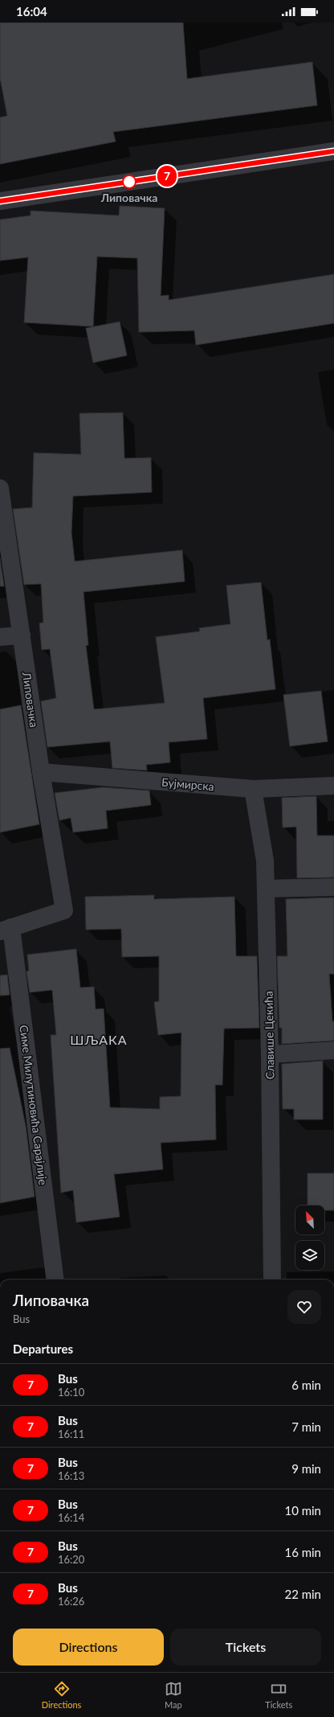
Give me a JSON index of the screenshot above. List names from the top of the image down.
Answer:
{
  "streets": {
    "street": [
      "Липовачка",
      "Бујмирска",
      "Славише Цекића",
      "Симе Милутиновића Сарајлије"
    ]
  },
  "crossings": [
    ["Липовачка", "Бујмирска"],
    ["Липовачка", "Симе Милутиновића Сарајлије"],
    ["Бујмирска", "Славише Цекића"]
  ],
  "districts": ["ШЉАКА"],
  "places": ["Липовачка"],
  "lines": ["bus line 7"],
  "north": "top left",
  "page": {
    "status": "16:04",
    "on_map": "7",
    "heading": [
      ["Липовачка", "Bus"],
      "Departures"
    ],
    "list": [
      {
        "mark": "7",
        "name": "Bus",
        "note": "16:10",
        "value": "6 min"
      },
      {
        "mark": "7",
        "name": "Bus",
        "note": "16:11",
        "value": "7 min"
      },
      {
        "mark": "7",
        "name": "Bus",
        "note": "16:13",
        "value": "9 min"
      },
      {
        "mark": "7",
        "name": "Bus",
        "note": "16:14",
        "value": "10 min"
      },
      {
        "mark": "7",
        "name": "Bus",
        "note": "16:20",
        "value": "16 min"
      },
      {
        "mark": "7",
        "name": "Bus",
        "note": "16:26",
        "value": "22 min"
      }
    ],
    "buttons": ["Directions", "Tickets"],
    "tabs": ["Directions", "Map", "Tickets"]
  }
}
